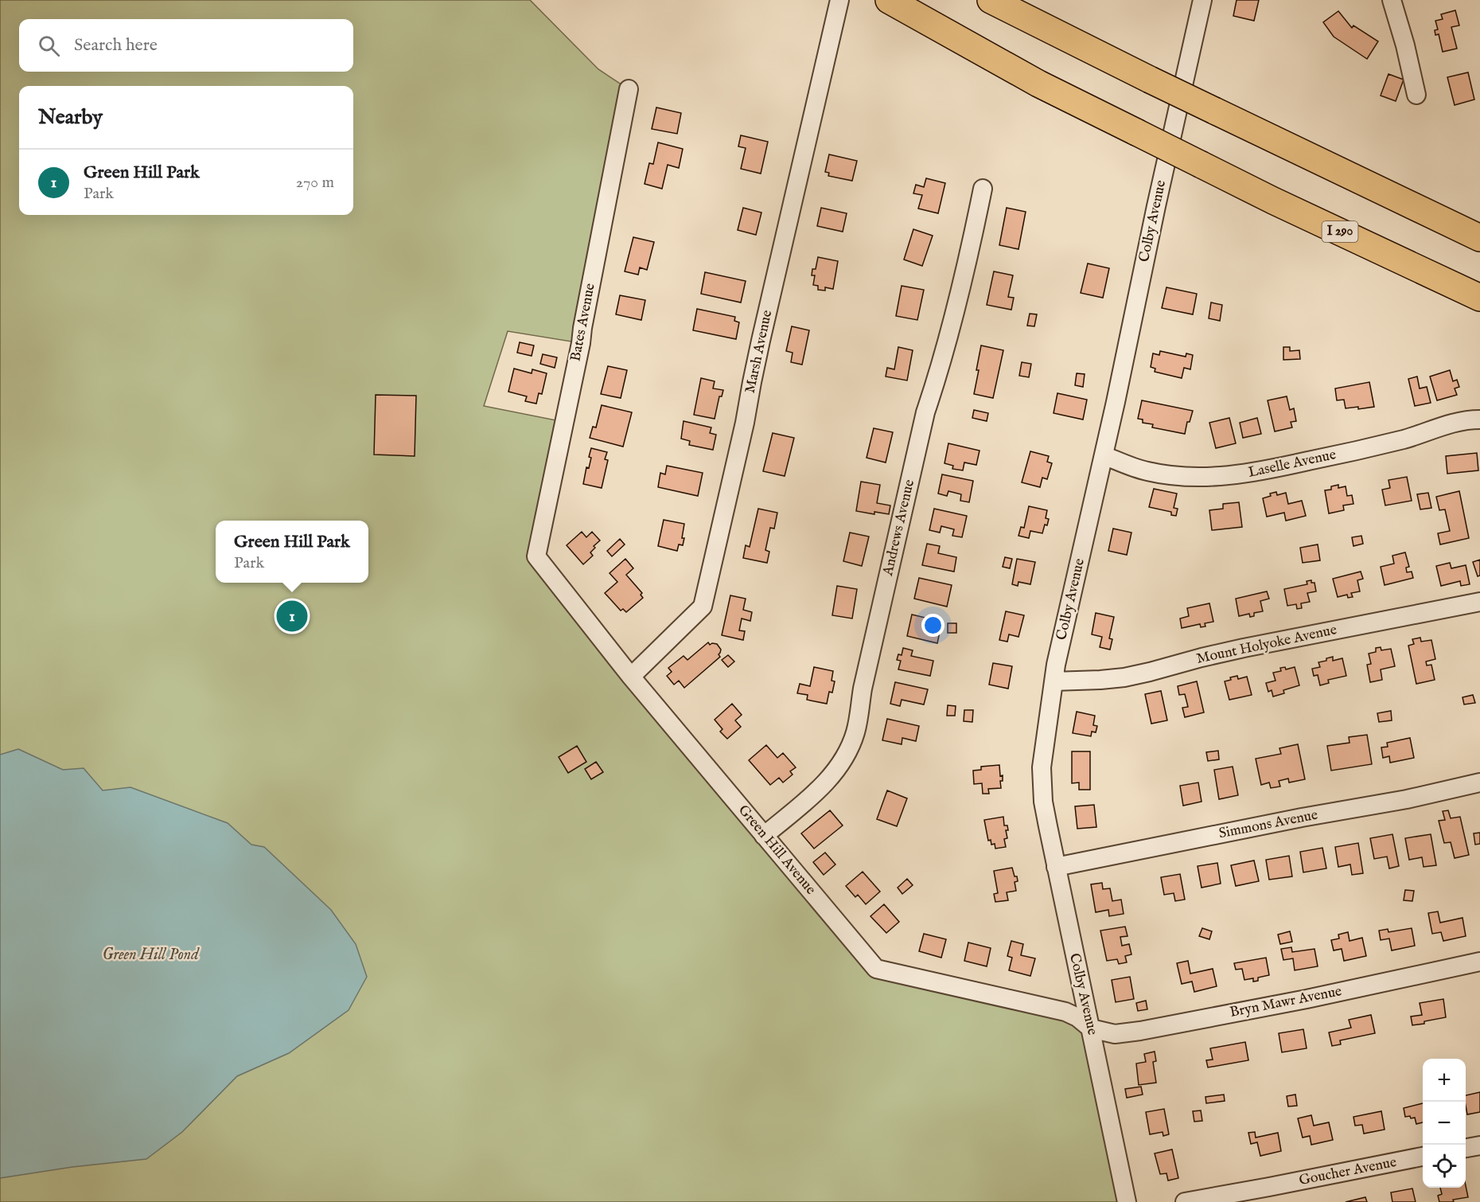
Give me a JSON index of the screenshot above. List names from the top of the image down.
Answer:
{
  "streets": {
    "highway": ["I 290"],
    "street": [
      "Colby Avenue",
      "Bates Avenue",
      "Marsh Avenue",
      "Laselle Avenue",
      "Andrews Avenue",
      "Mount Holyoke Avenue",
      "Simmons Avenue",
      "Green Hill Avenue",
      "Bryn Mawr Avenue",
      "Goucher Avenue"
    ]
  },
  "crossings": [
    ["Colby Avenue", "Laselle Avenue"],
    ["Colby Avenue", "Mount Holyoke Avenue"],
    ["Colby Avenue", "Simmons Avenue"],
    ["Colby Avenue", "Green Hill Avenue"],
    ["Colby Avenue", "Bryn Mawr Avenue"],
    ["Bates Avenue", "Green Hill Avenue"],
    ["Marsh Avenue", "Green Hill Avenue"],
    ["Andrews Avenue", "Green Hill Avenue"],
    ["Green Hill Avenue", "Bryn Mawr Avenue"]
  ],
  "water": ["Green Hill Pond"],
  "page": {
    "search": "Search here",
    "heading": "Nearby",
    "list": [
      {
        "mark": "1",
        "name": "Green Hill Park",
        "note": "Park",
        "value": "270 m"
      }
    ],
    "popup": ["Green Hill Park", "Park"],
    "pins": "1",
    "map_buttons": ["+", "−"]
  }
}
